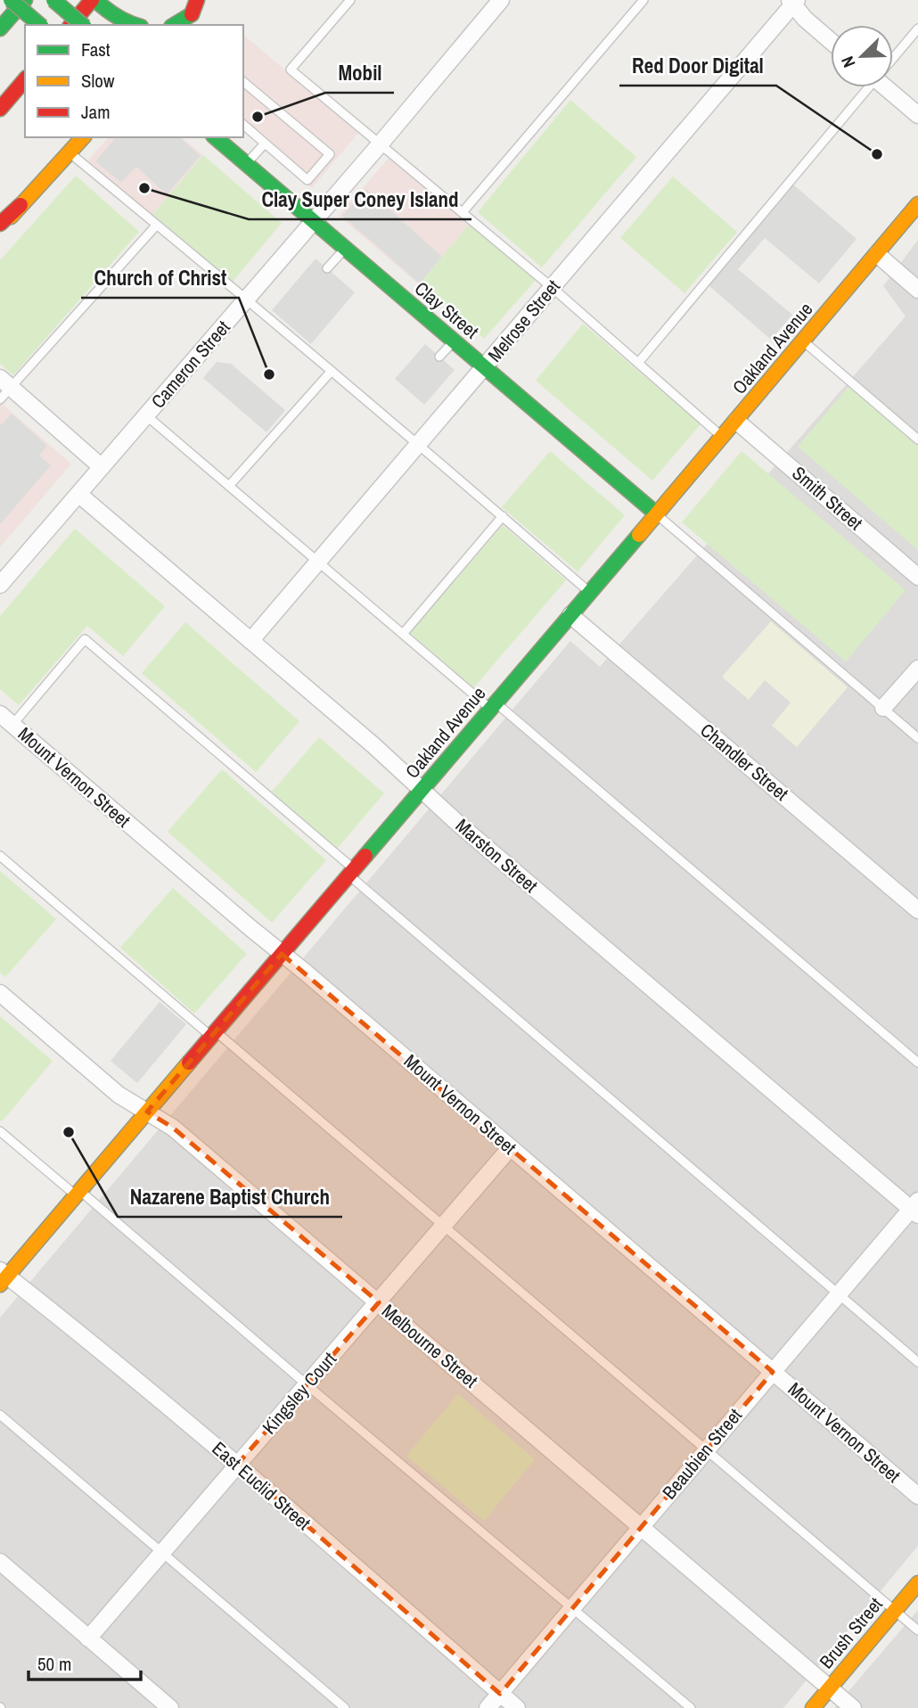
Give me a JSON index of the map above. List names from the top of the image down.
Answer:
{
  "streets": {
    "main road": ["Clay Street", "Oakland Avenue", "Brush Street"],
    "street": [
      "Melrose Street",
      "Cameron Street",
      "Smith Street",
      "Chandler Street",
      "Mount Vernon Street",
      "Marston Street",
      "Melbourne Street",
      "Kingsley Court",
      "Beaubien Street",
      "East Euclid Street"
    ]
  },
  "crossings": [
    ["Clay Street", "Melrose Street"],
    ["Clay Street", "Oakland Avenue"],
    ["Clay Street", "Cameron Street"],
    ["Melrose Street", "Marston Street"],
    ["Oakland Avenue", "Smith Street"],
    ["Oakland Avenue", "Chandler Street"],
    ["Oakland Avenue", "Mount Vernon Street"],
    ["Oakland Avenue", "Marston Street"],
    ["Oakland Avenue", "Melbourne Street"],
    ["Oakland Avenue", "East Euclid Street"],
    ["Cameron Street", "Marston Street"],
    ["Mount Vernon Street", "Kingsley Court"],
    ["Mount Vernon Street", "Beaubien Street"],
    ["Marston Street", "Beaubien Street"],
    ["Melbourne Street", "Kingsley Court"],
    ["Melbourne Street", "Beaubien Street"],
    ["Melbourne Street", "Brush Street"],
    ["Kingsley Court", "East Euclid Street"],
    ["Beaubien Street", "East Euclid Street"]
  ],
  "places": [
    "Mobil",
    "Red Door Digital",
    "Clay Super Coney Island",
    "Church of Christ",
    "Nazarene Baptist Church"
  ],
  "legend": ["Fast", "Slow", "Jam"],
  "scale_bar": "50 m",
  "north": "bottom left"
}
